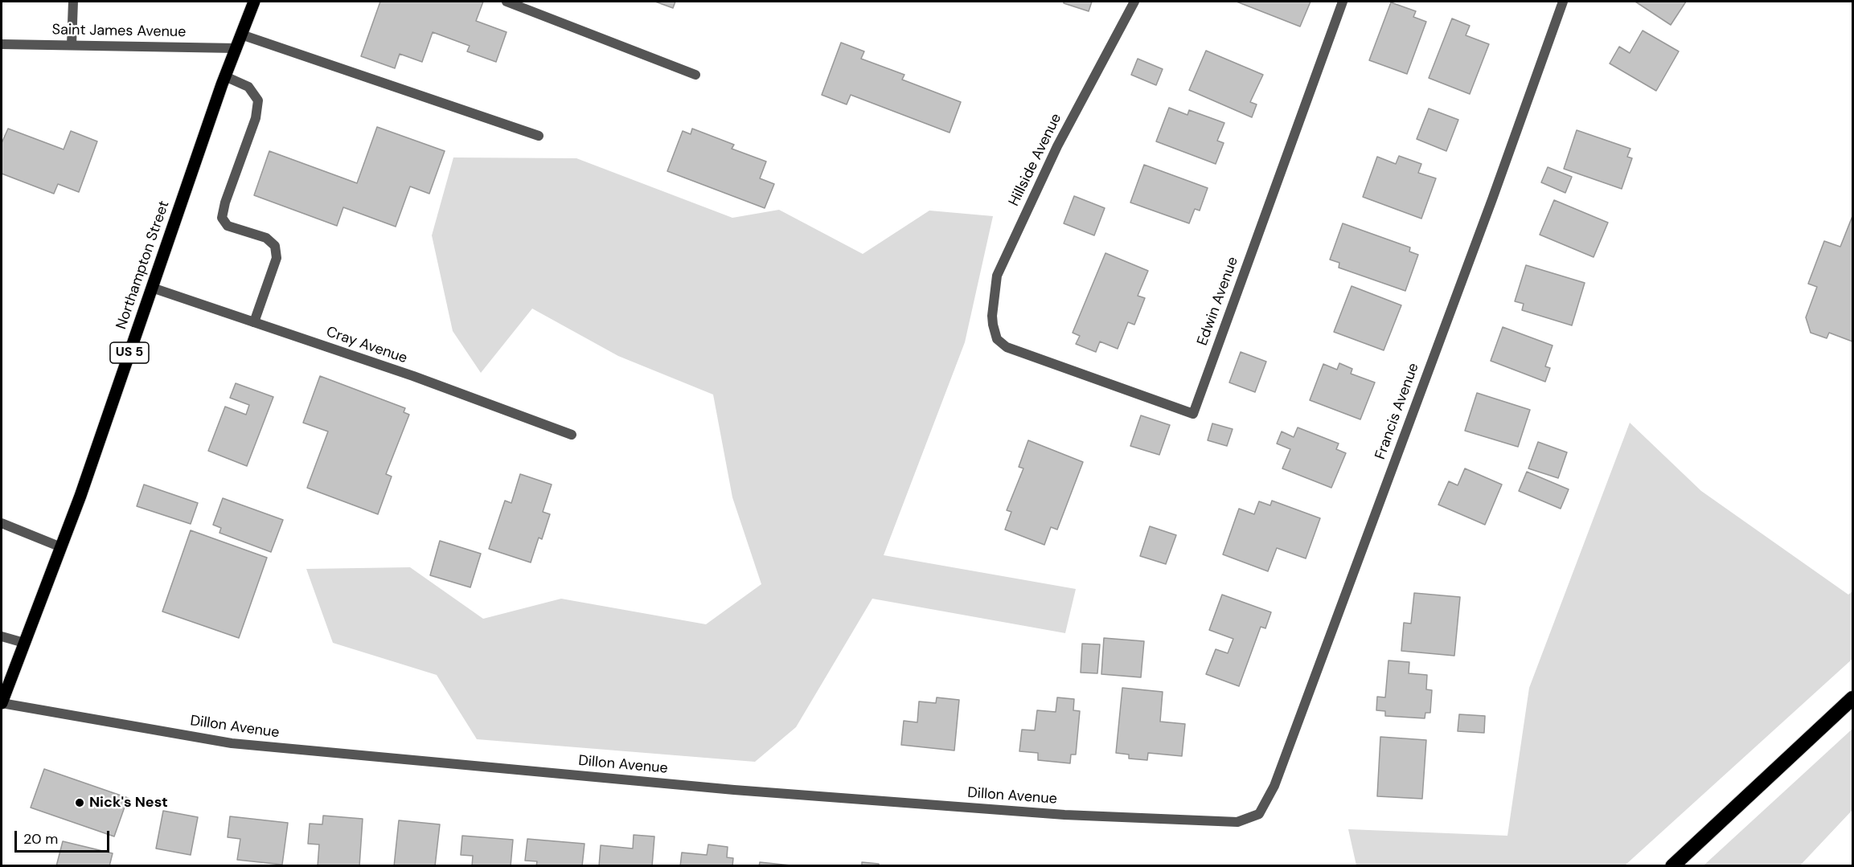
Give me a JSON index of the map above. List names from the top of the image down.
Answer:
{
  "streets": {
    "main road": ["Northampton Street", "US 5"],
    "street": [
      "Saint James Avenue",
      "Hillside Avenue",
      "Edwin Avenue",
      "Cray Avenue",
      "Francis Avenue",
      "Dillon Avenue"
    ]
  },
  "crossings": [
    ["Saint James Avenue", "Northampton Street"],
    ["Hillside Avenue", "Edwin Avenue"],
    ["Northampton Street", "Cray Avenue"],
    ["Northampton Street", "Dillon Avenue"],
    ["Francis Avenue", "Dillon Avenue"]
  ],
  "places": ["Nick's Nest"],
  "scale_bar": "20 m"
}
